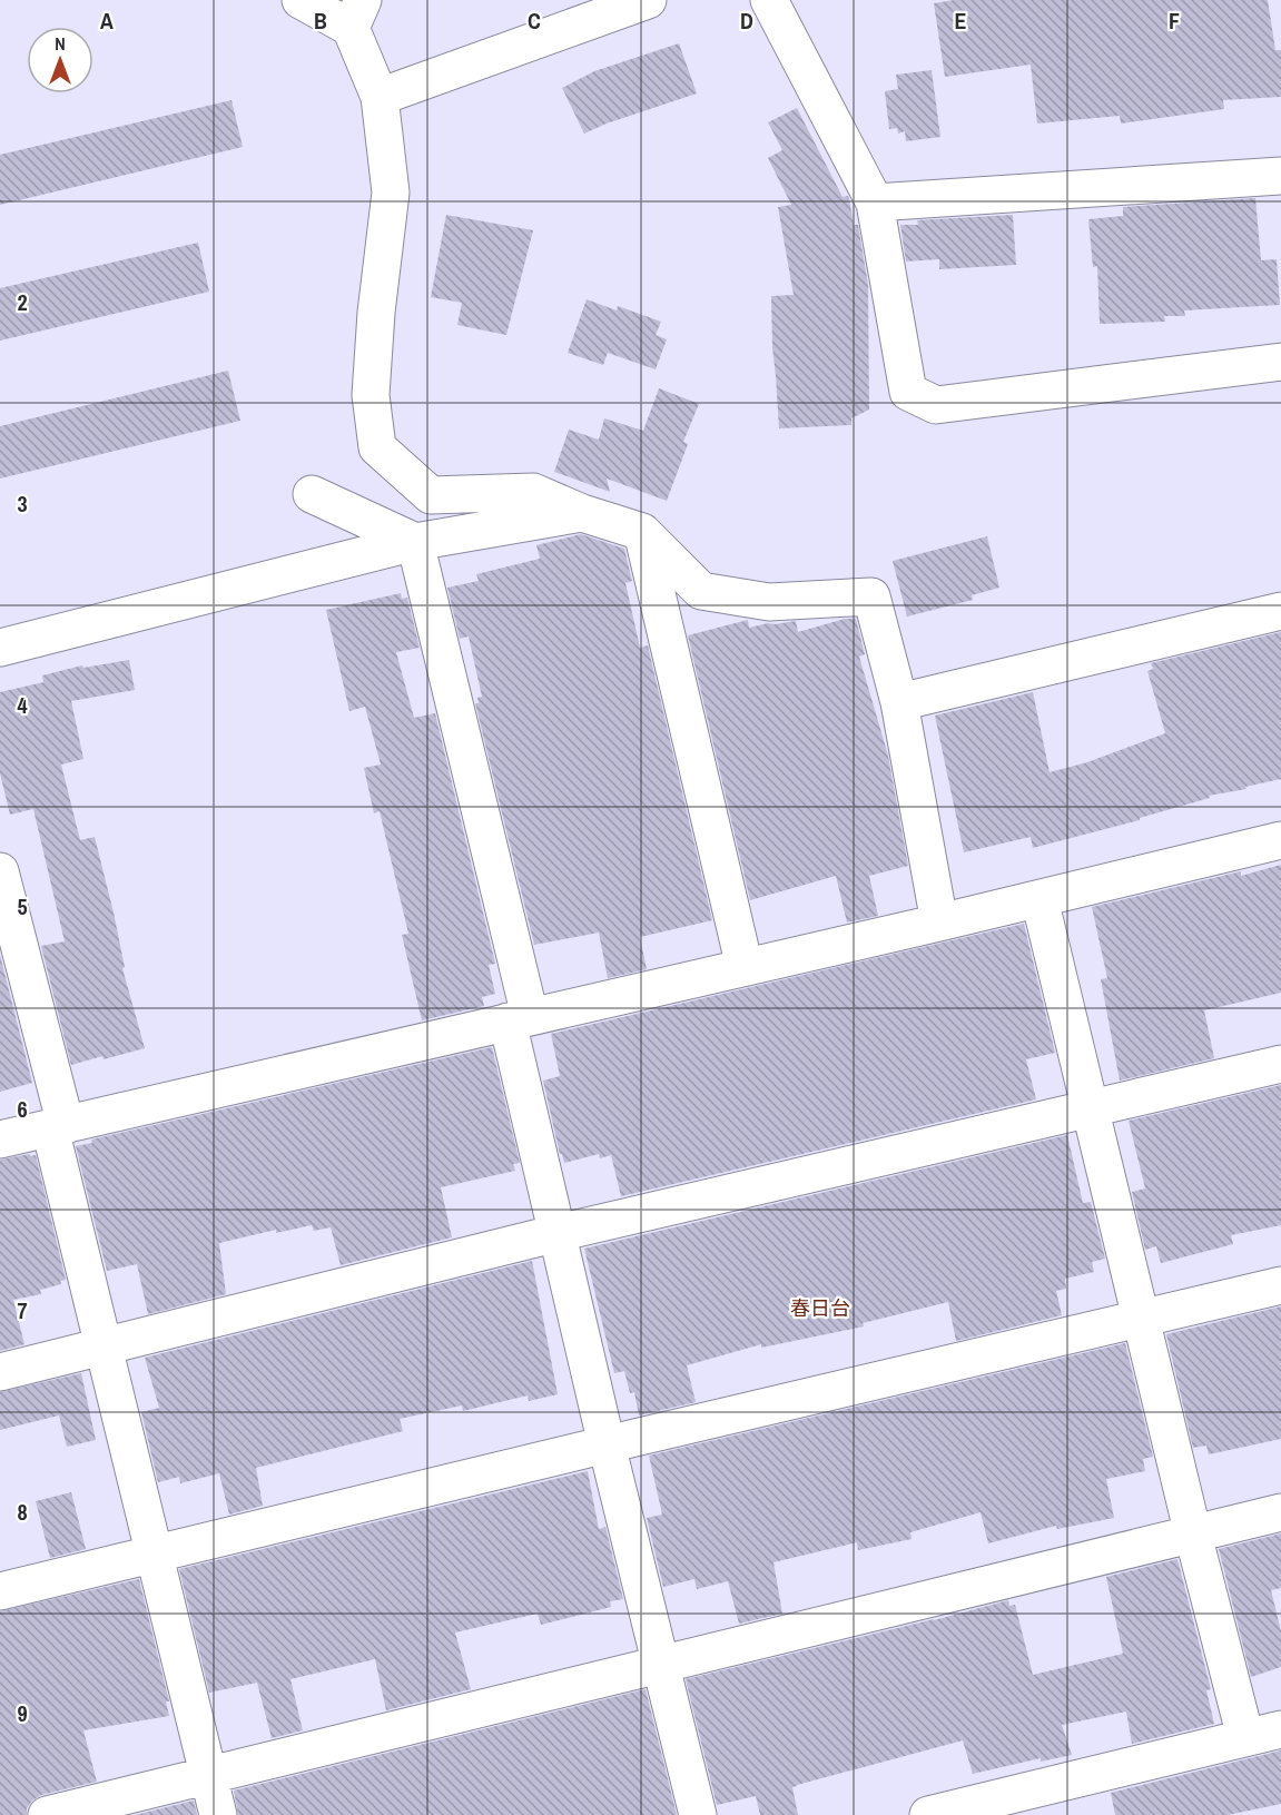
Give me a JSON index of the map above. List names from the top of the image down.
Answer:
{
  "districts": ["春日台"],
  "north": "top",
  "grid": {
    "columns": [
      "A",
      "B",
      "C",
      "D",
      "E",
      "F"
    ],
    "rows": [
      "2",
      "3",
      "4",
      "5",
      "6",
      "7",
      "8",
      "9"
    ]
  }
}
